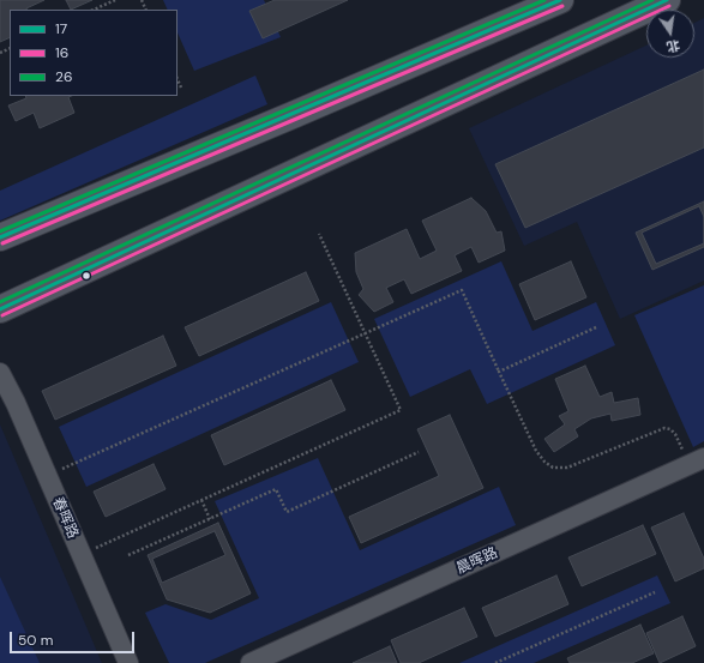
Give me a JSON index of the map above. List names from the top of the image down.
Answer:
{
  "streets": {
    "street": ["春晖路", "晨晖路"]
  },
  "lines": ["transit line 17", "transit line 26", "transit line 16"],
  "legend": ["17", "16", "26"],
  "scale_bar": "50 m",
  "north": "bottom"
}
